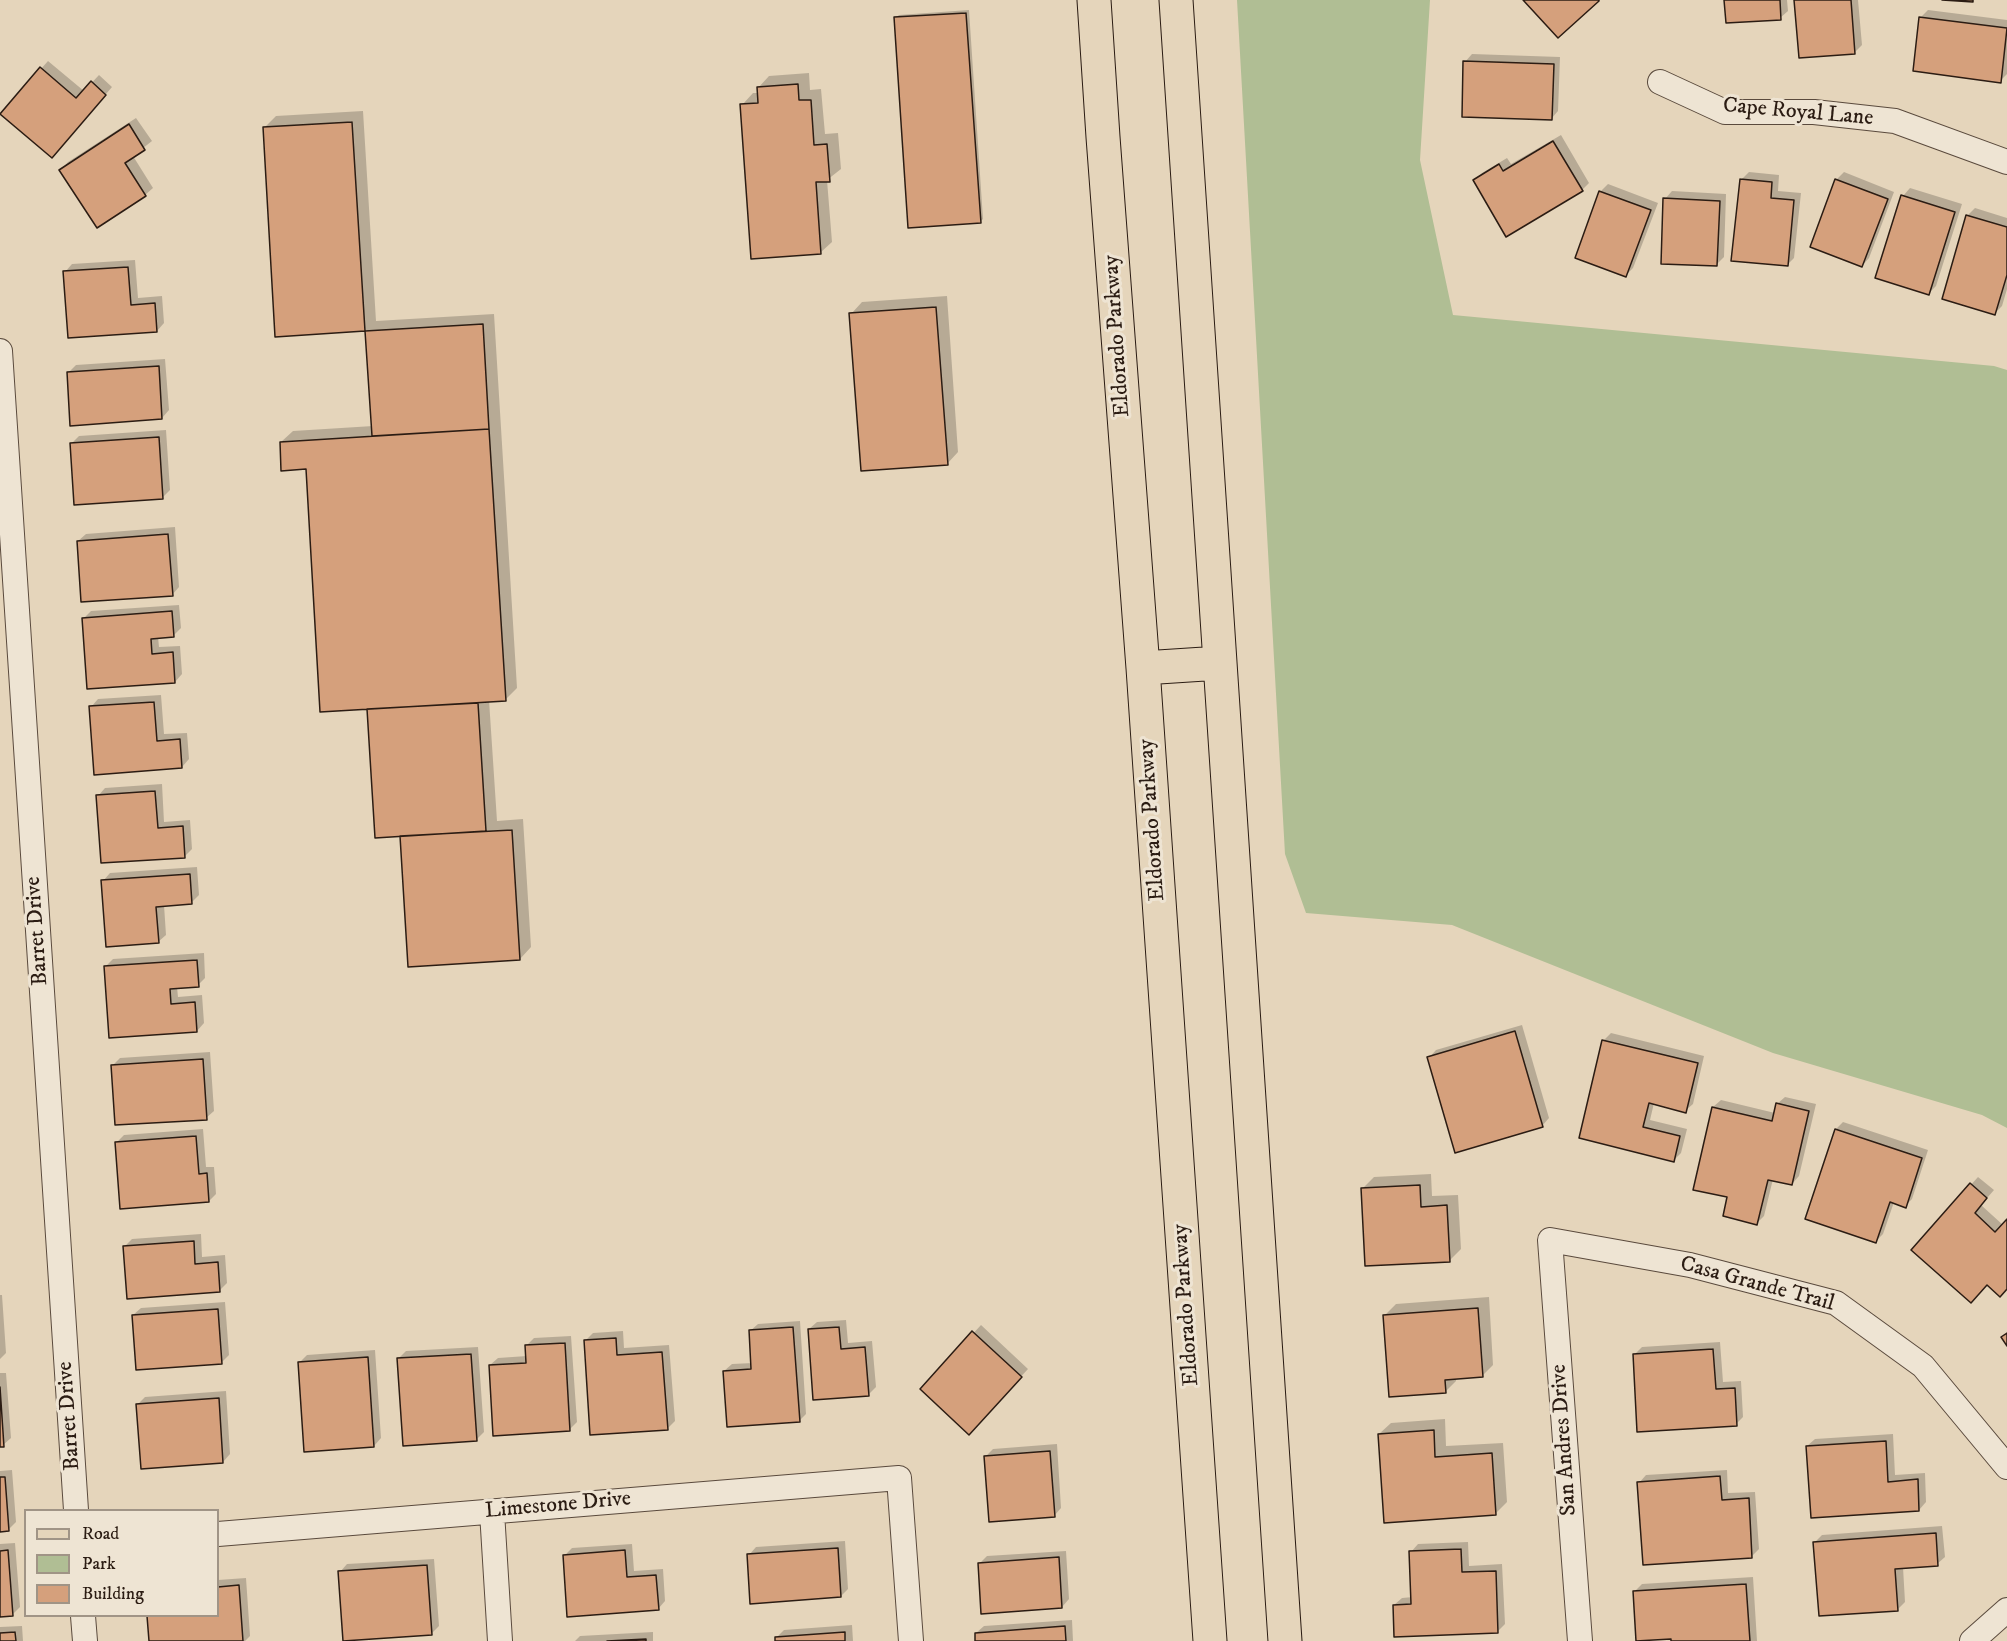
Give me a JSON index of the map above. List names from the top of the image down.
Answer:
{
  "streets": {
    "main road": ["Eldorado Parkway"],
    "street": [
      "Cape Royal Lane",
      "Barret Drive",
      "Casa Grande Trail",
      "San Andres Drive",
      "Limestone Drive"
    ]
  },
  "crossings": [
    ["Casa Grande Trail", "San Andres Drive"]
  ],
  "legend": ["Road", "Park", "Building"]
}
